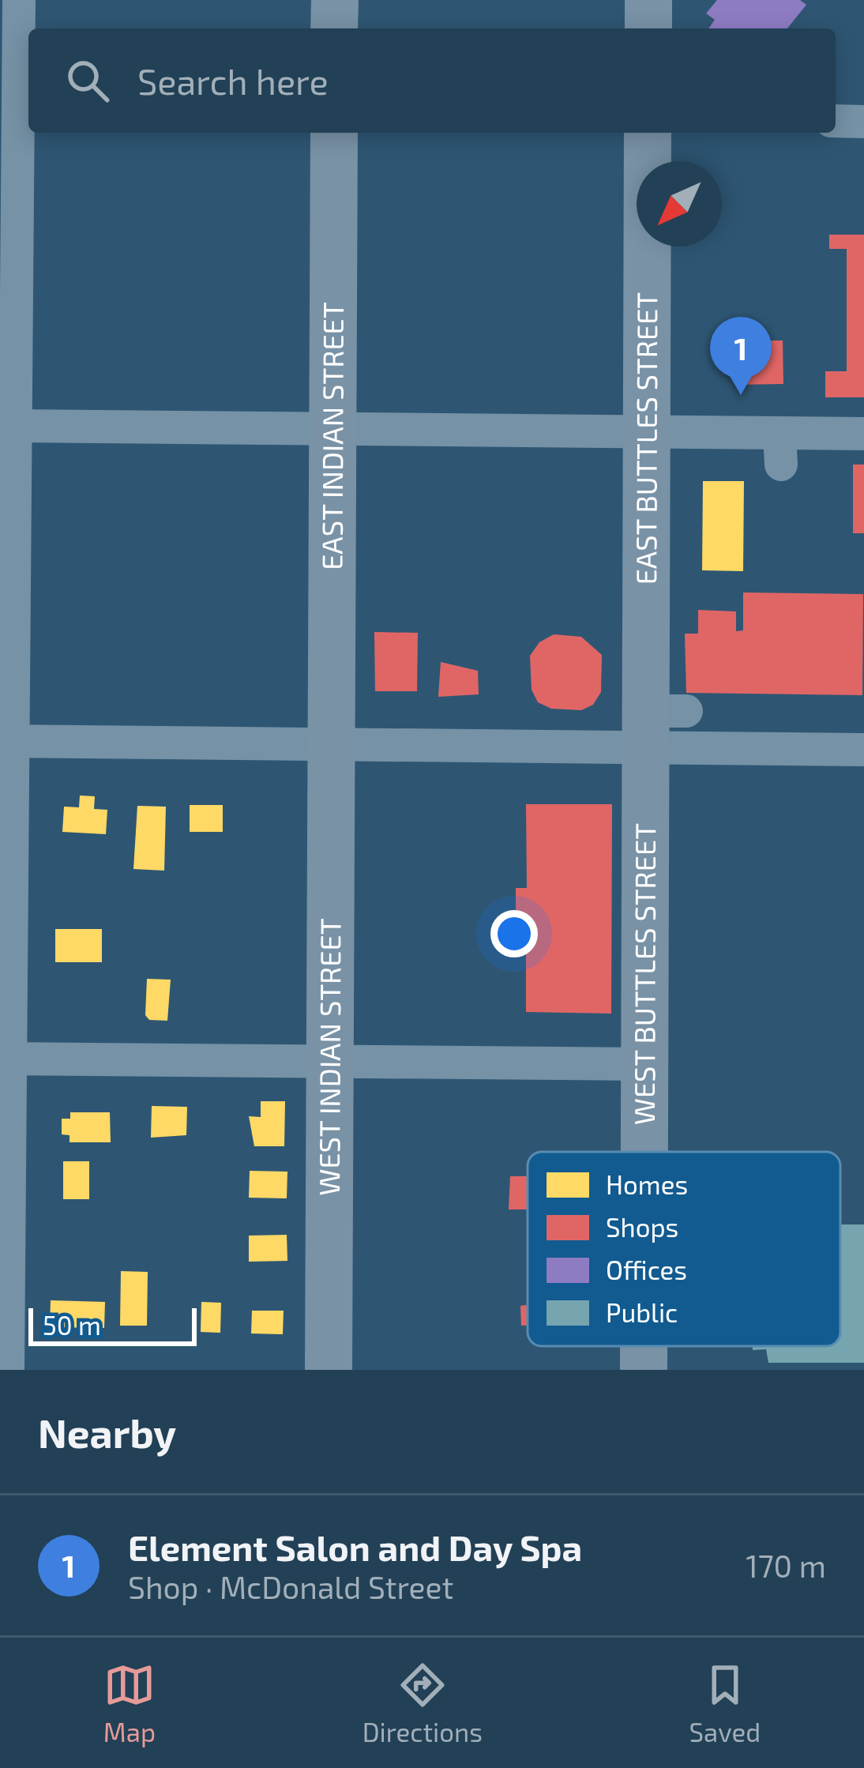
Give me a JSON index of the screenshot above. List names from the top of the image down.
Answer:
{
  "streets": {
    "highway": [
      "EAST INDIAN STREET",
      "EAST BUTTLES STREET",
      "WEST BUTTLES STREET",
      "WEST INDIAN STREET"
    ]
  },
  "crossings": [
    ["EAST INDIAN STREET", "WEST INDIAN STREET"],
    ["EAST BUTTLES STREET", "WEST BUTTLES STREET"]
  ],
  "legend": [
    "Homes",
    "Shops",
    "Offices",
    "Public"
  ],
  "scale_bar": "50 m",
  "north": "bottom left",
  "page": {
    "search": "Search here",
    "pins": "1",
    "scale": "50 m",
    "heading": "Nearby",
    "list": [
      {
        "mark": "1",
        "name": "Element Salon and Day Spa",
        "note": "Shop · McDonald Street",
        "value": "170 m"
      }
    ],
    "nav": ["Map", "Directions", "Saved"]
  }
}
